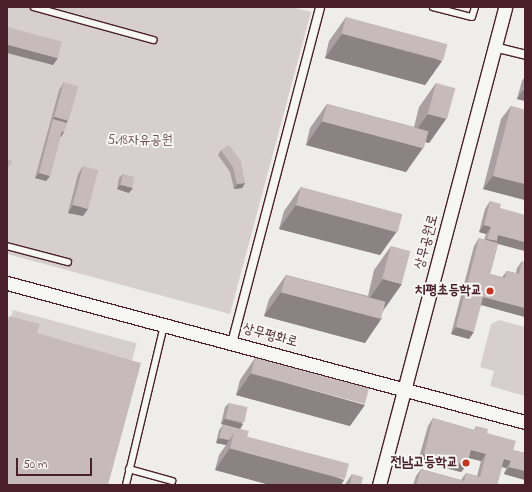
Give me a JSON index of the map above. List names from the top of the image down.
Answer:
{
  "streets": {
    "street": ["상무공원로", "상무평화로"]
  },
  "crossings": [
    ["상무공원로", "상무평화로"]
  ],
  "parks": ["5.18자유공원"],
  "places": ["치평초등학교", "전남고등학교"],
  "scale_bar": "50 m"
}
